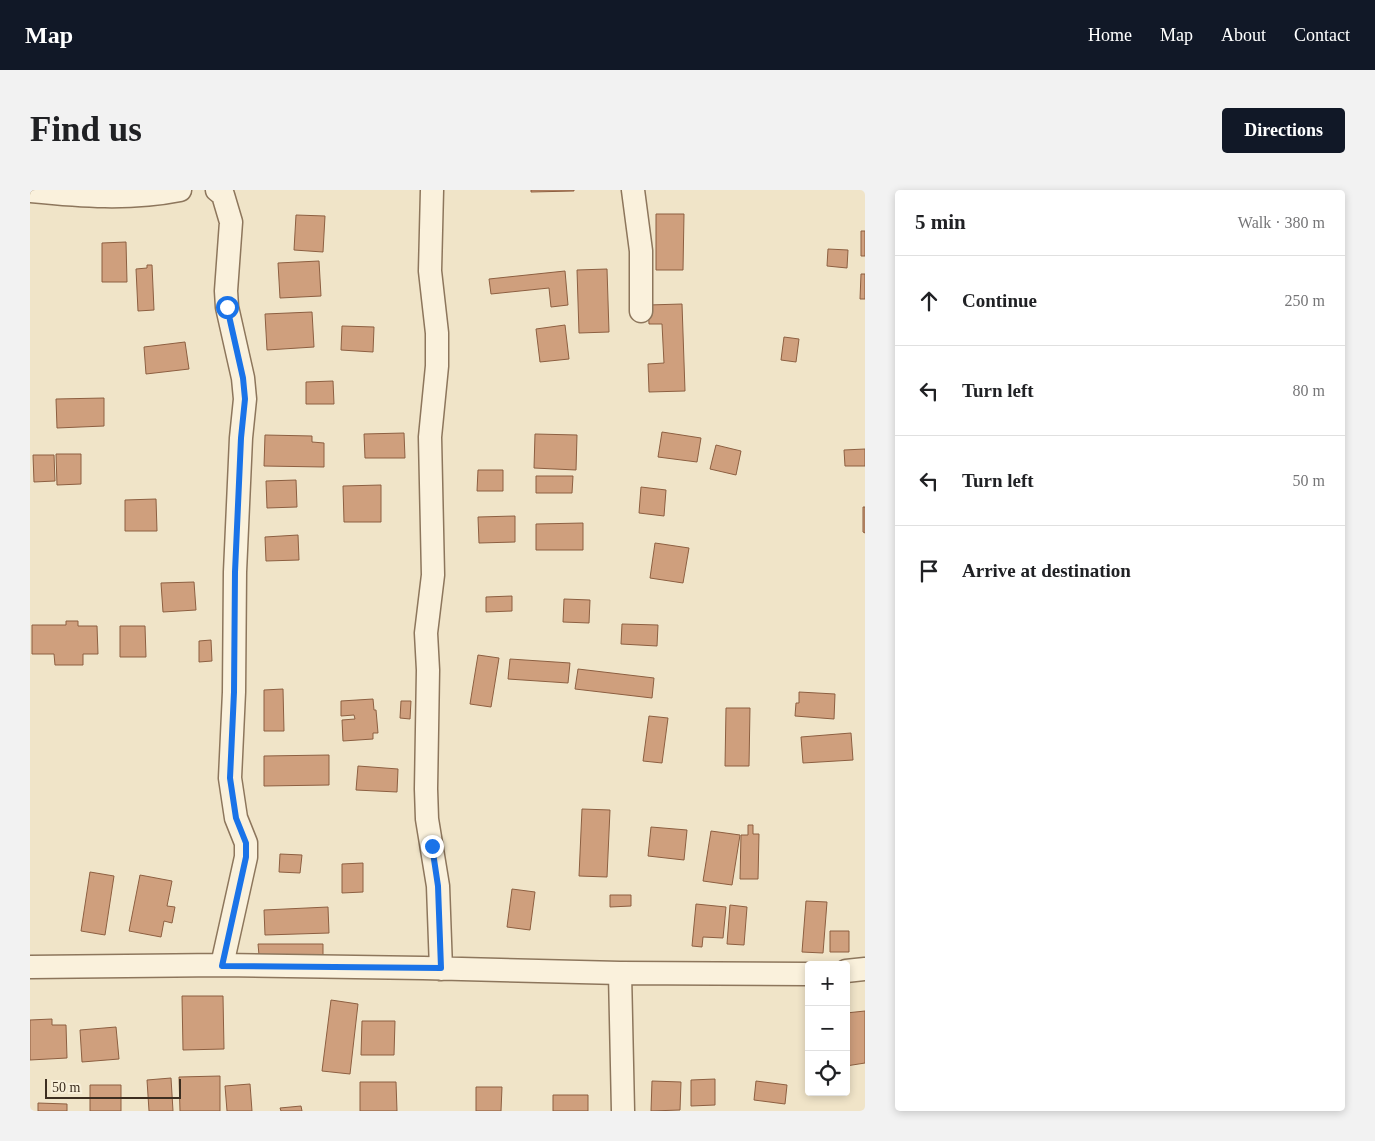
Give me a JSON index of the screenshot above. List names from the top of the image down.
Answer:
{
  "scale_bar": "50 m",
  "page": {
    "header": "Map",
    "nav": [
      "Home",
      "Map",
      "About",
      "Contact"
    ],
    "buttons": "Directions",
    "title": "Find us",
    "heading": ["5 min", "Walk · 380 m"],
    "list": [
      ["Continue", "250 m"],
      ["Turn left", "80 m"],
      ["Turn left", "50 m"],
      "Arrive at destination"
    ],
    "map_buttons": ["+", "−"],
    "scale": "50 m"
  }
}
